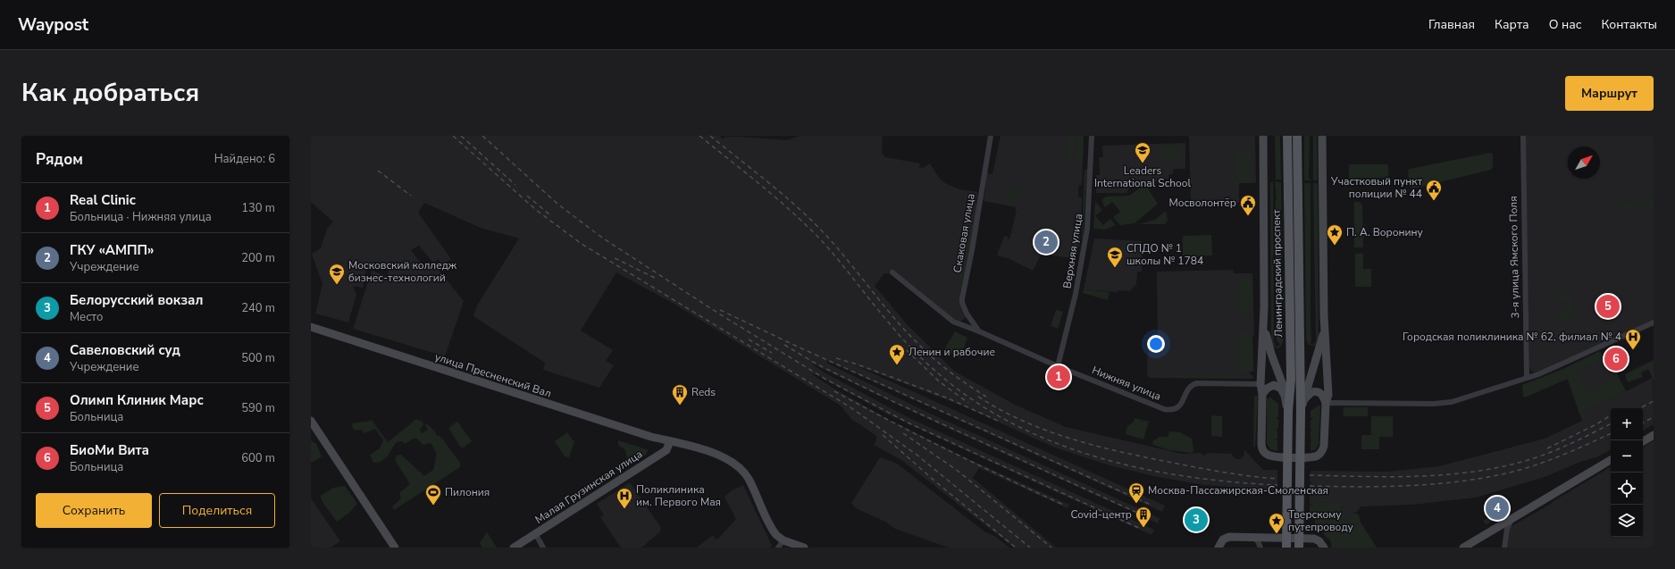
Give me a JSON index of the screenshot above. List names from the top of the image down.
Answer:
{
  "streets": {
    "main road": ["Ленинградский проспект", "улица Пресненский Вал", "Малая Грузинская улица"],
    "street": [
      "Скаковая улица",
      "Верхняя улица",
      "3-я улица Ямского Поля",
      "Нижняя улица"
    ]
  },
  "crossings": [
    ["Скаковая улица", "Нижняя улица"],
    ["Верхняя улица", "Нижняя улица"],
    ["улица Пресненский Вал", "Малая Грузинская улица"]
  ],
  "places": {
    "school or university": ["Leaders International School", "СПДО № 1 школы № 1784", "Московский колледж бизнес-технологий"],
    "public building": ["Участковый пункт полиции № 44", "Мосволонтёр"],
    "place": ["П. А. Воронину", "Ленин и рабочие", "Тверскому путепроводу"],
    "hospital": ["Городская поликлиника № 62, филиал № 4", "Поликлиника им. Первого Мая"],
    "building": ["Reds", "Covid-центр"],
    "station": ["Москва-Пассажирская-Смоленская"],
    "sports": ["Пилония"]
  },
  "north": "top right",
  "page": {
    "header": "Waypost",
    "nav": [
      "Главная",
      "Карта",
      "О нас",
      "Контакты"
    ],
    "title": "Как добраться",
    "buttons": [
      "Маршрут",
      ["Сохранить", "Поделиться"]
    ],
    "heading": ["Рядом", "Найдено: 6"],
    "list": [
      {
        "mark": "1",
        "name": "Real Clinic",
        "note": "Больница · Нижняя улица",
        "value": "130 m"
      },
      {
        "mark": "2",
        "name": "ГКУ «АМПП»",
        "note": "Учреждение",
        "value": "200 m"
      },
      {
        "mark": "3",
        "name": "Белорусский вокзал",
        "note": "Место",
        "value": "240 m"
      },
      {
        "mark": "4",
        "name": "Савеловский cуд",
        "note": "Учреждение",
        "value": "500 m"
      },
      {
        "mark": "5",
        "name": "Олимп Клиник Марс",
        "note": "Больница",
        "value": "590 m"
      },
      {
        "mark": "6",
        "name": "БиоМи Вита",
        "note": "Больница",
        "value": "600 m"
      }
    ],
    "pins": [
      "2",
      "5",
      "6",
      "1",
      "4",
      "3"
    ],
    "map_buttons": ["+", "−"]
  }
}
